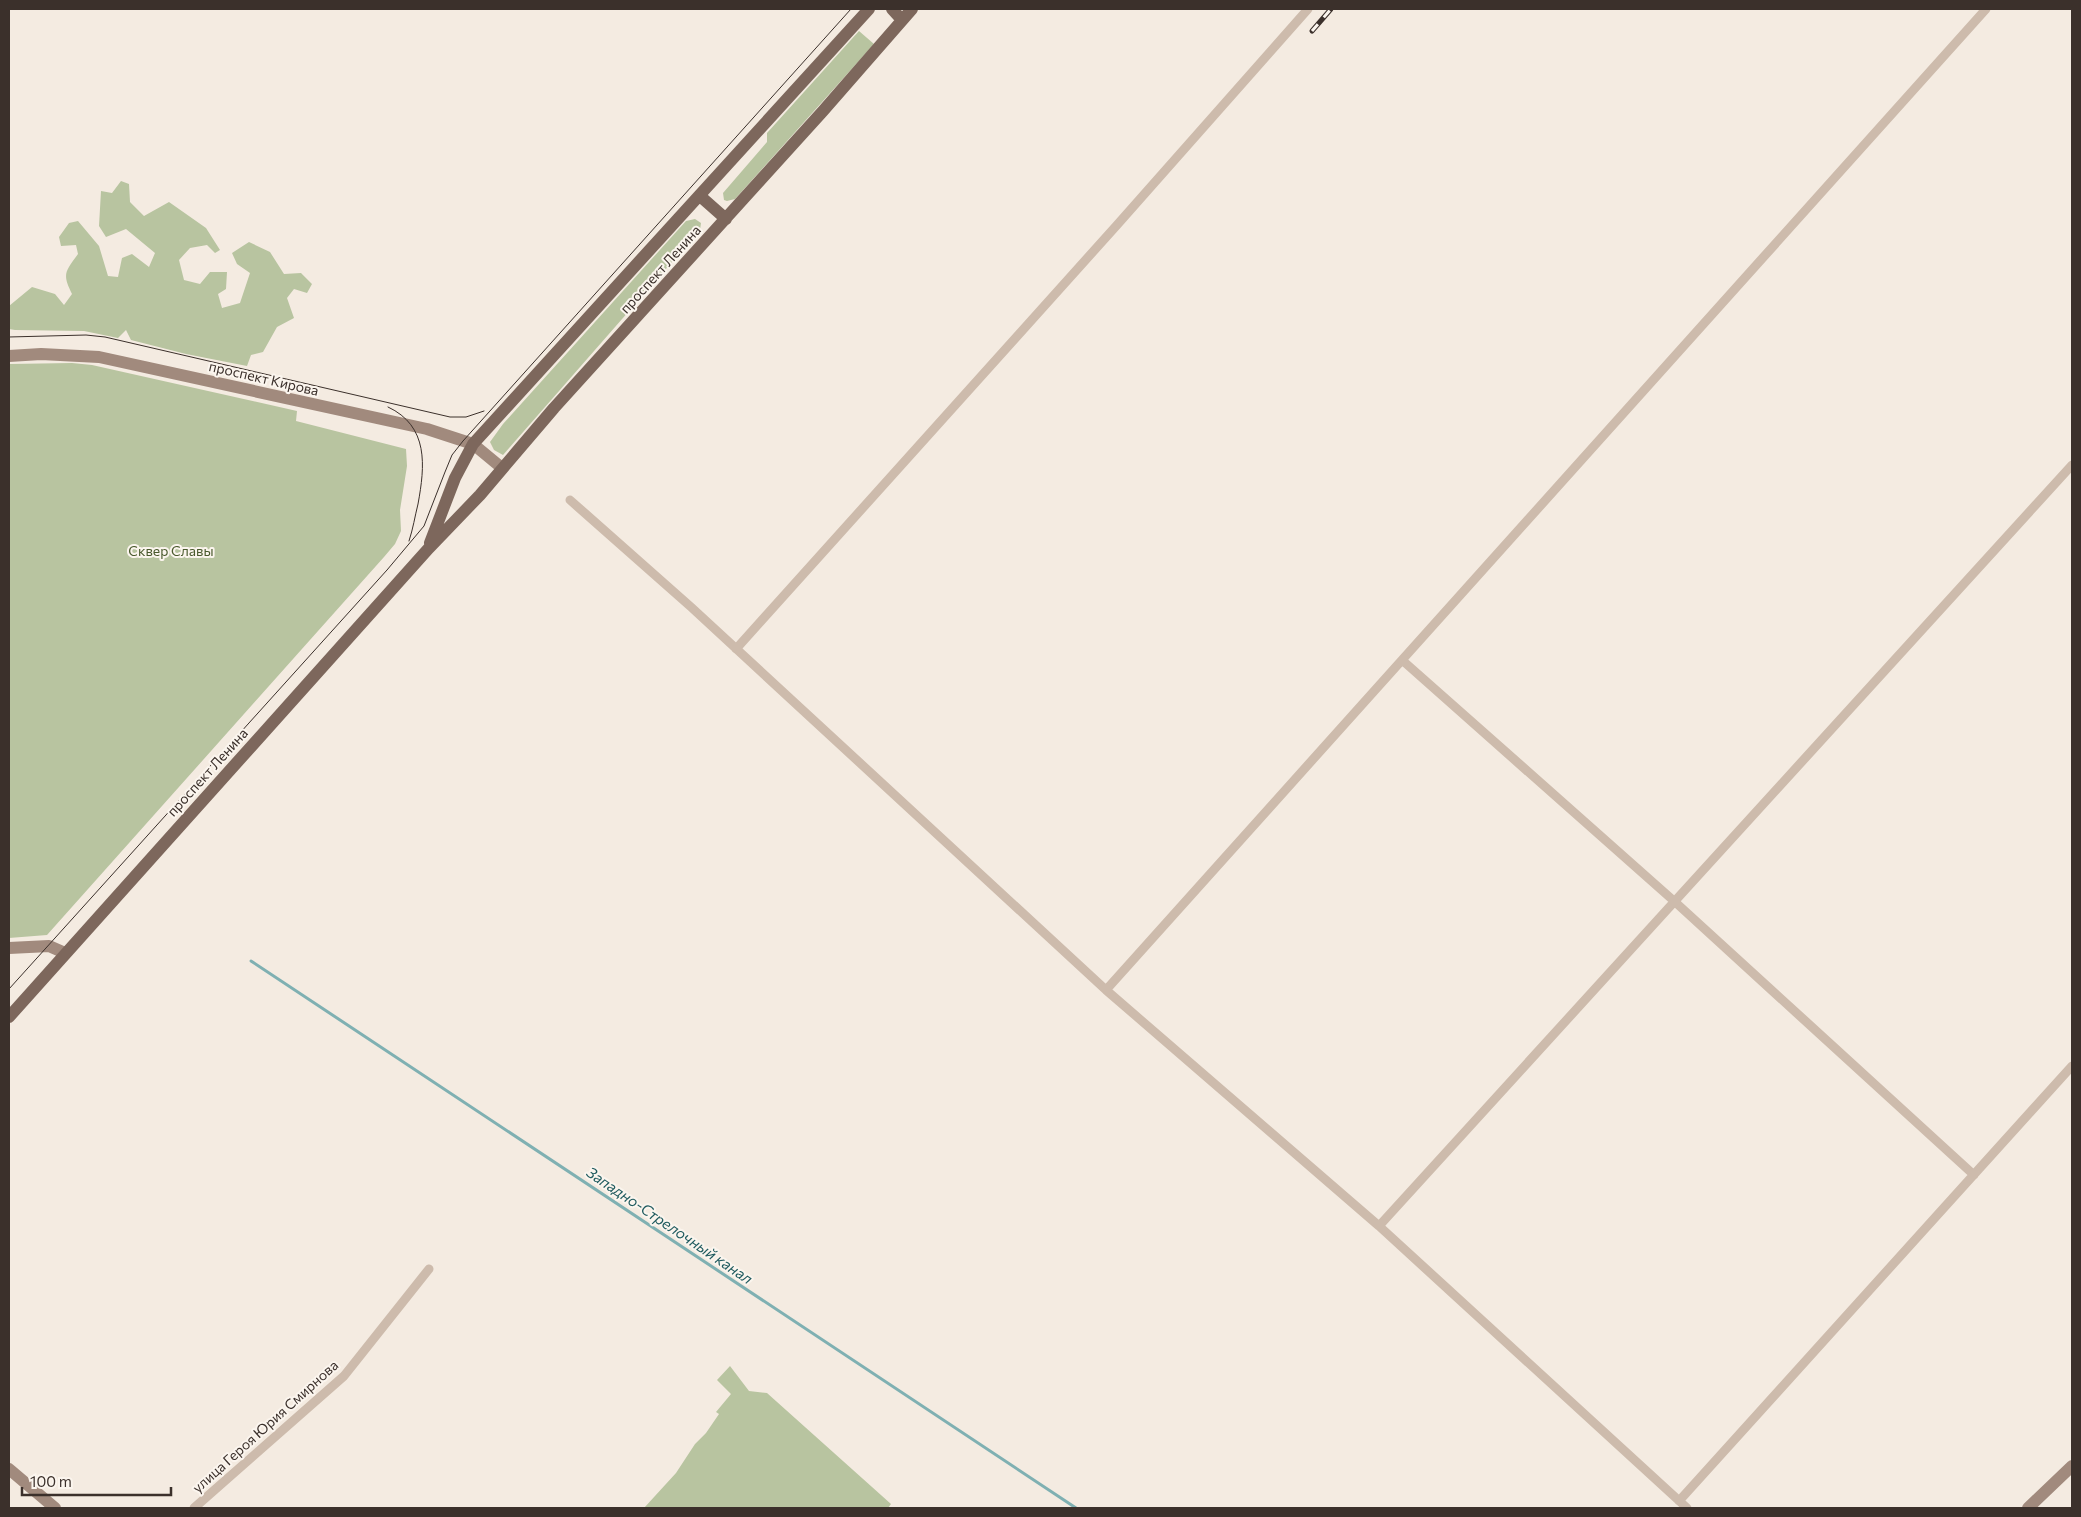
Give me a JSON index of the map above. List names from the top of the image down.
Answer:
{
  "streets": {
    "main road": ["проспект Ленина"],
    "street": ["проспект Кирова", "улица Героя Юрия Смирнова"]
  },
  "crossings": [
    ["проспект Ленина", "проспект Кирова"]
  ],
  "water": ["Западно-Стрелочный канал"],
  "parks": ["Сквер Славы"],
  "scale_bar": "100 m"
}
